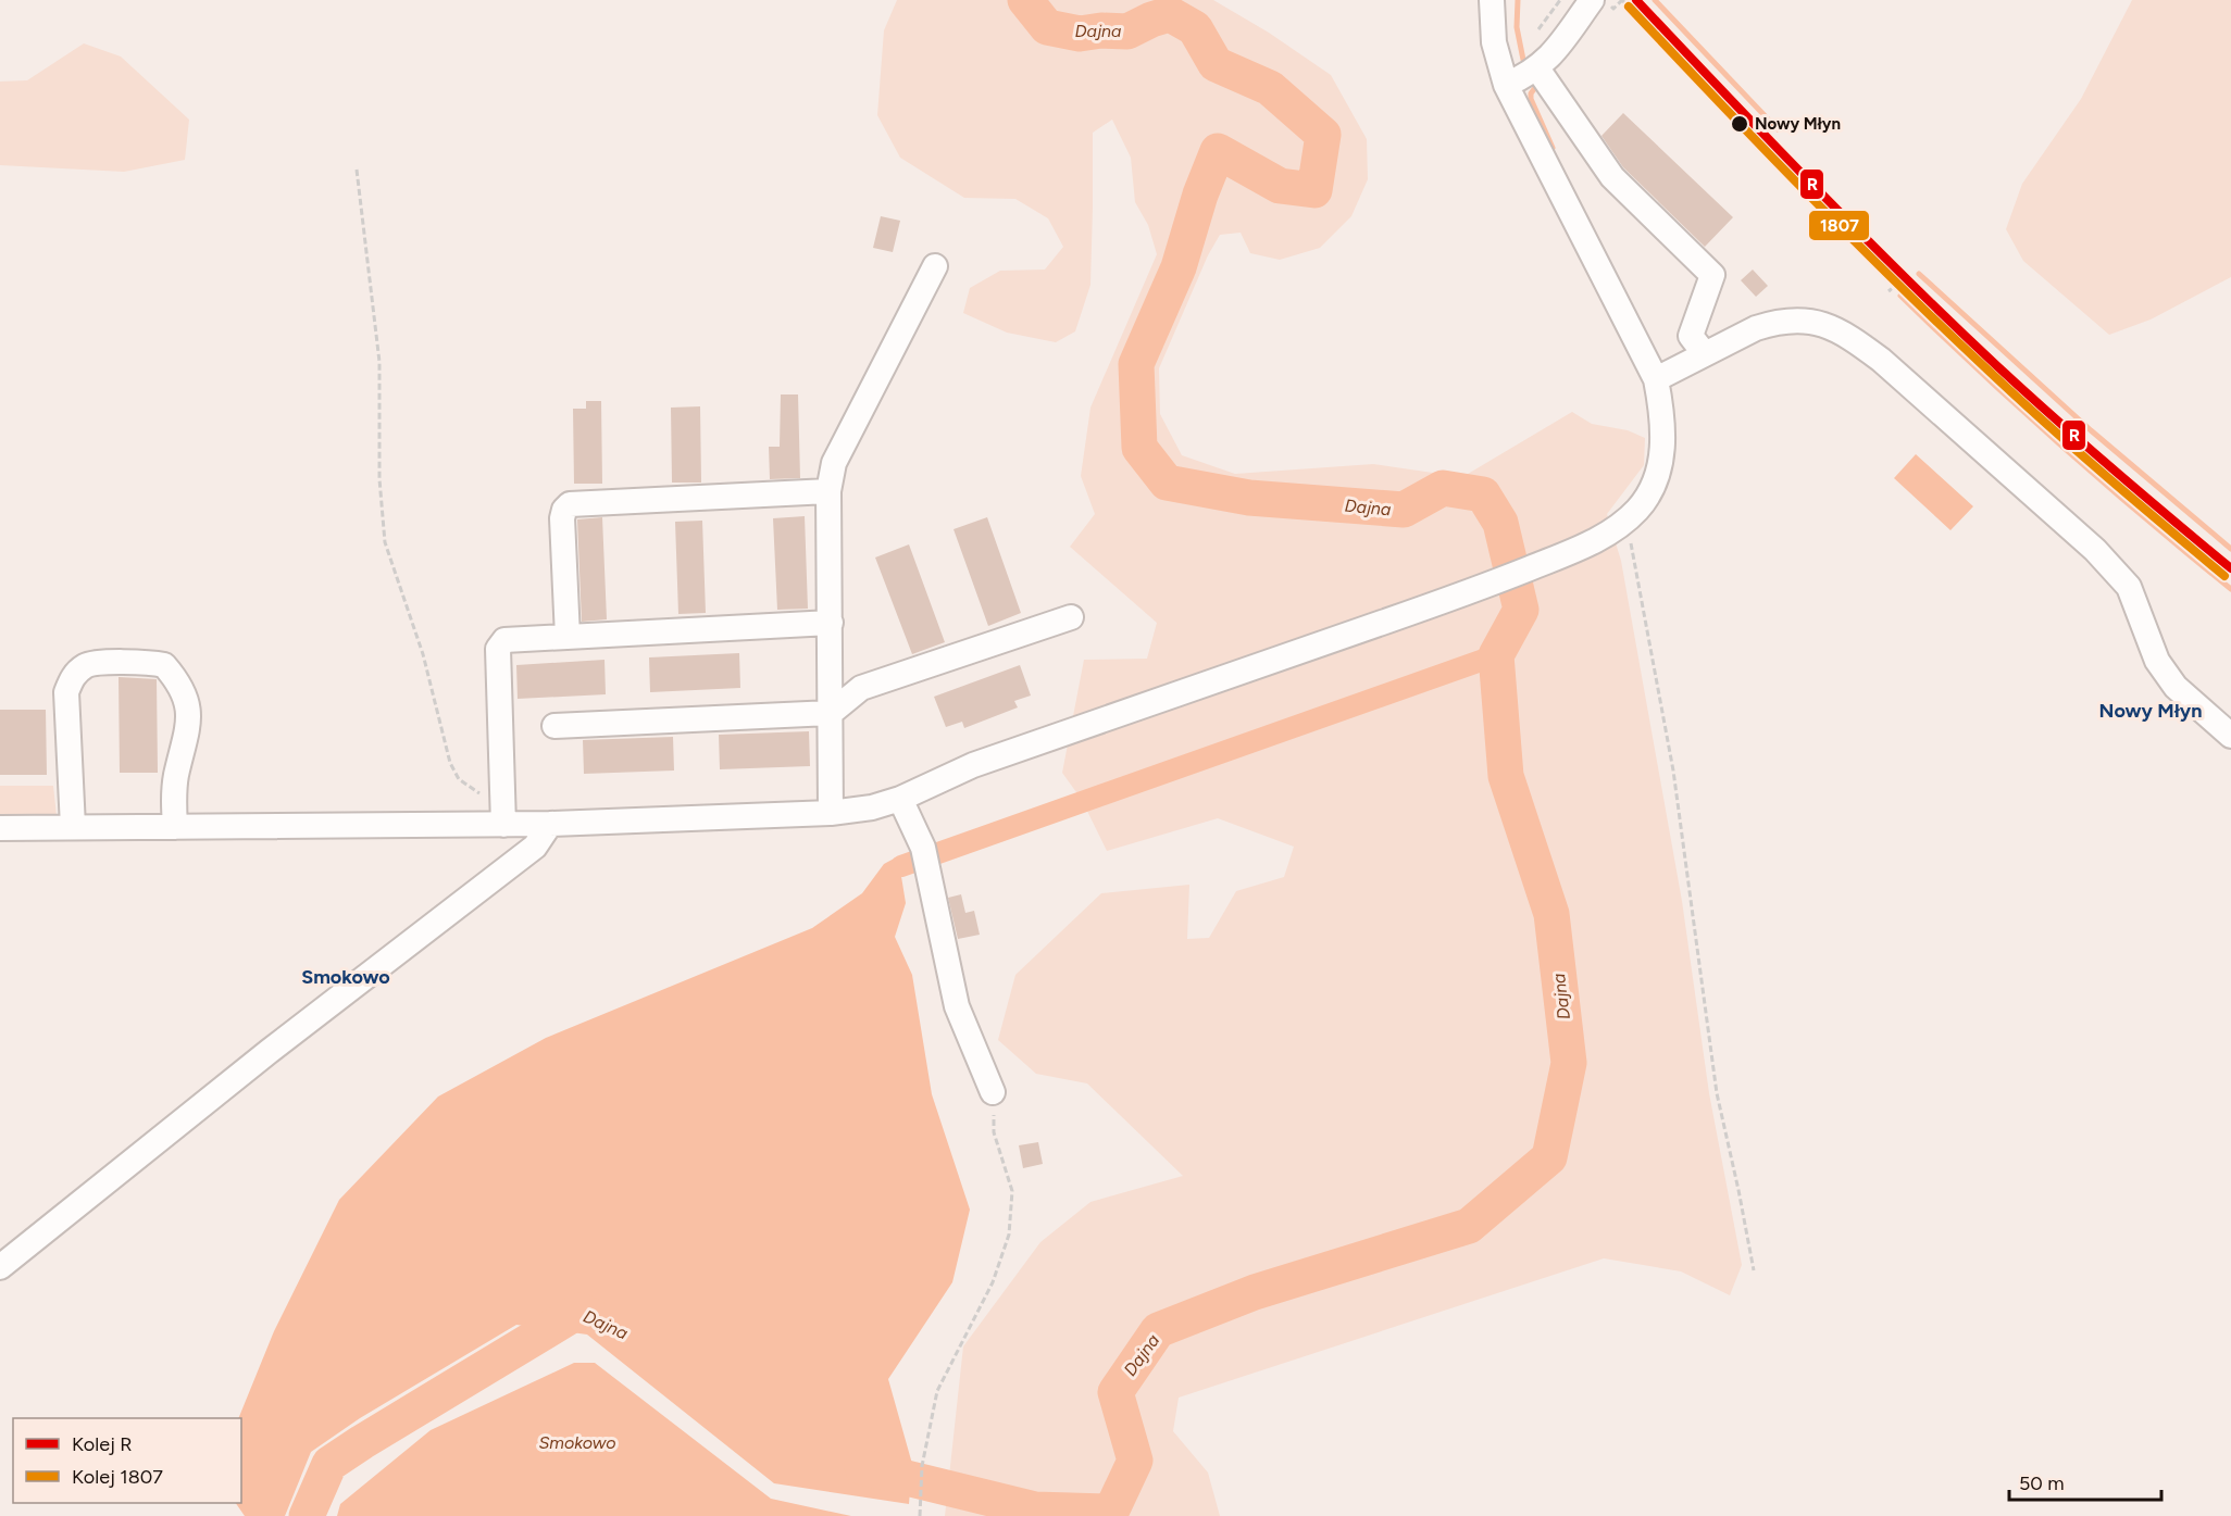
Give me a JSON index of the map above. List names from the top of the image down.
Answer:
{
  "districts": ["Nowy Młyn", "Smokowo"],
  "water": ["Dajna", "Smokowo"],
  "places": ["Nowy Młyn"],
  "lines": ["rail line R", "rail line 1807"],
  "legend": ["Kolej R", "Kolej 1807"],
  "scale_bar": "50 m"
}
